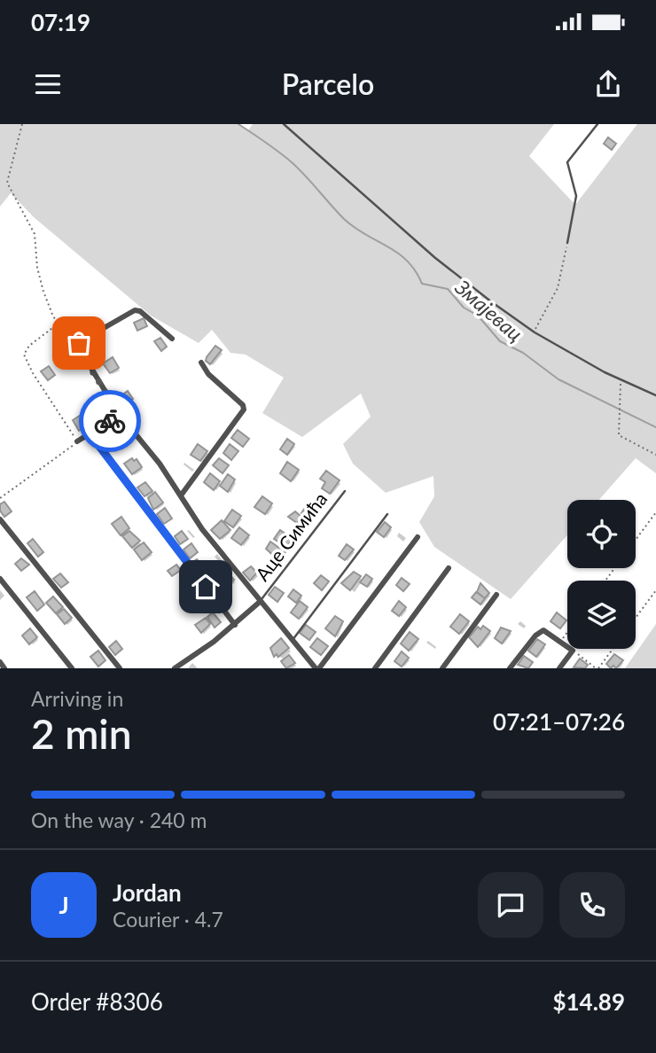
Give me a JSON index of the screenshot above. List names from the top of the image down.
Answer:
{
  "streets": {
    "street": ["Аце Симића"]
  },
  "water": ["Змајевац"],
  "page": {
    "status": "07:19",
    "header": "Parcelo",
    "heading": ["2 min", "Arriving in", "07:21–07:26"],
    "panel": [
      "Jordan",
      "Courier · 4.7",
      "Order #8306",
      "$14.89"
    ],
    "bar": "On the way · 240 m",
    "round": "J"
  }
}
